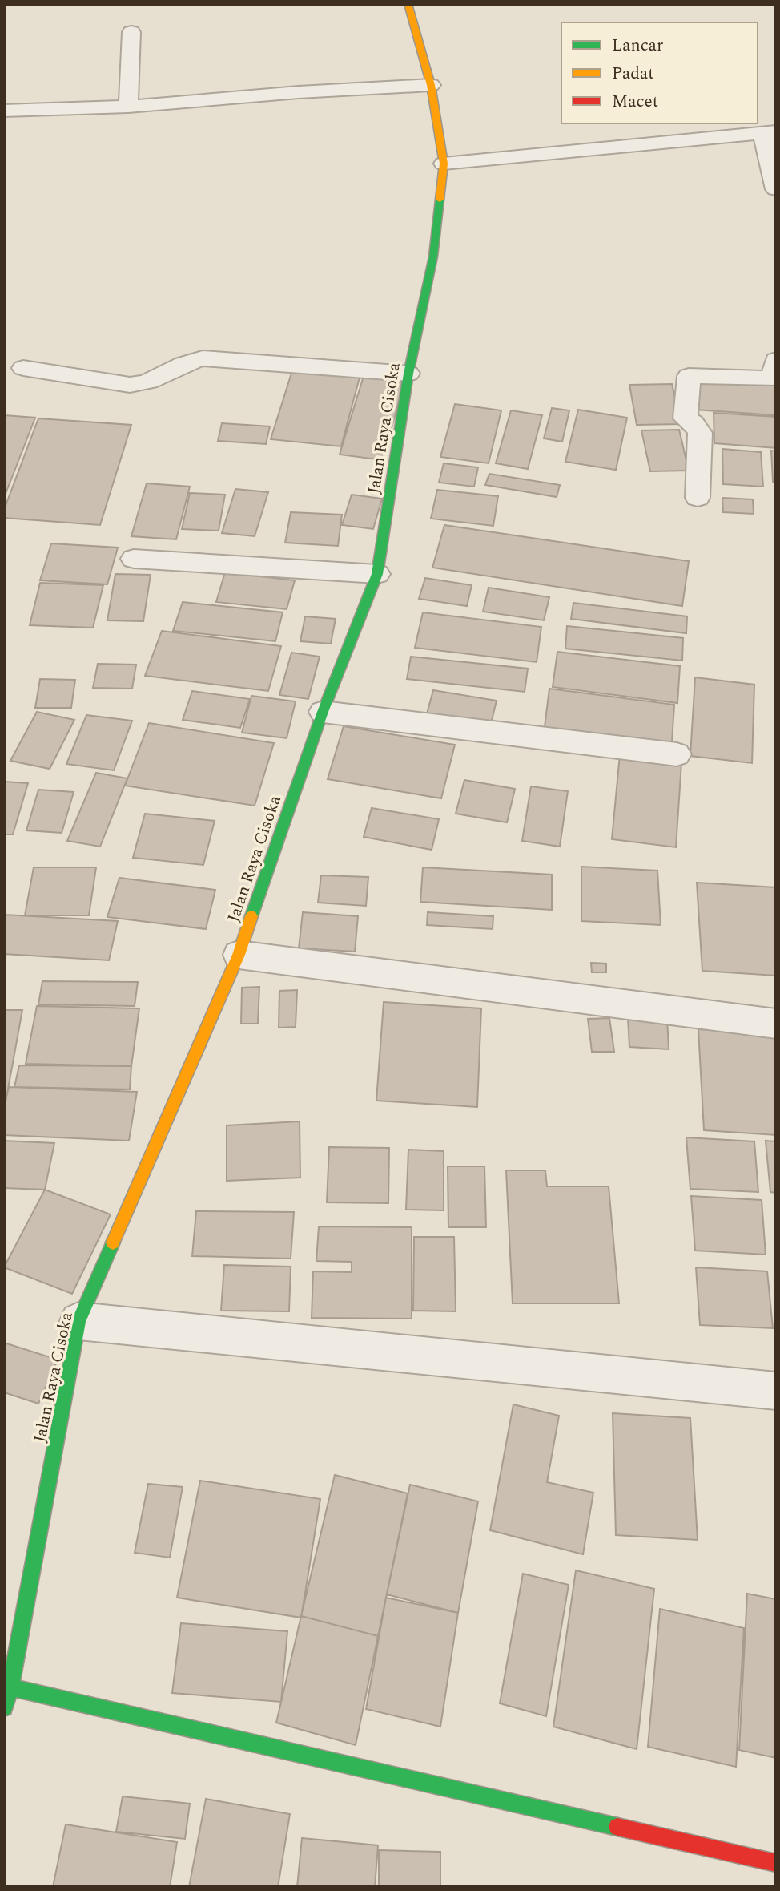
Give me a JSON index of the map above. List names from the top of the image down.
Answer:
{
  "streets": {
    "street": ["Jalan Raya Cisoka"]
  },
  "legend": ["Lancar", "Padat", "Macet"]
}
